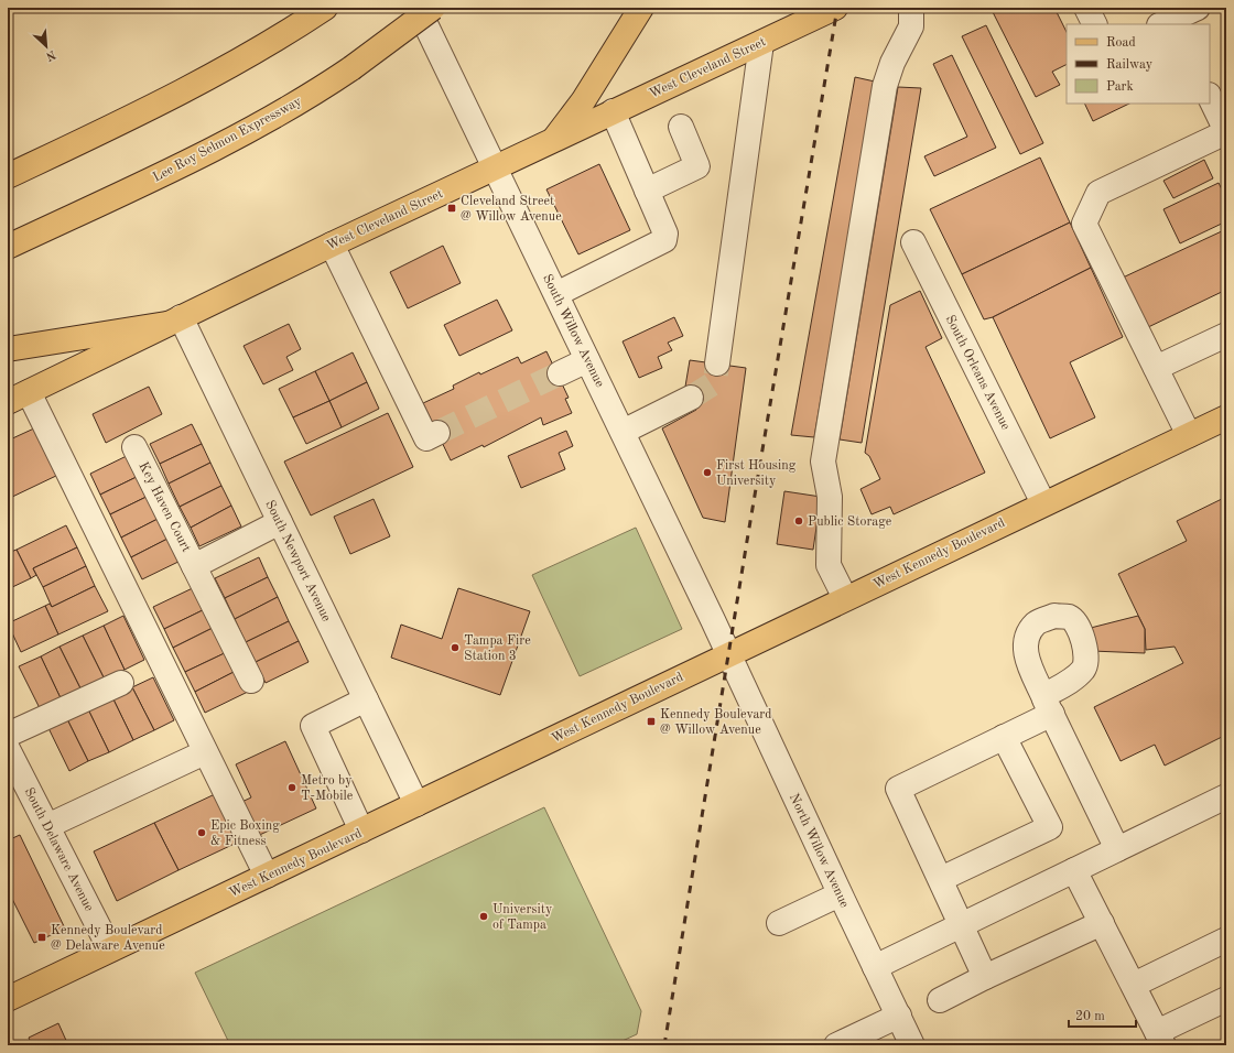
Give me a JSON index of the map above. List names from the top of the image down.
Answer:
{
  "streets": {
    "main road": ["West Cleveland Street", "Lee Roy Selmon Expressway", "West Kennedy Boulevard"],
    "street": [
      "South Willow Avenue",
      "South Orleans Avenue",
      "Key Haven Court",
      "South Newport Avenue",
      "South Delaware Avenue",
      "North Willow Avenue"
    ]
  },
  "crossings": [
    ["West Cleveland Street", "South Willow Avenue"],
    ["West Cleveland Street", "South Newport Avenue"],
    ["South Willow Avenue", "West Kennedy Boulevard"],
    ["South Willow Avenue", "North Willow Avenue"],
    ["South Orleans Avenue", "West Kennedy Boulevard"],
    ["Key Haven Court", "South Newport Avenue"],
    ["West Kennedy Boulevard", "South Newport Avenue"],
    ["West Kennedy Boulevard", "South Delaware Avenue"],
    ["West Kennedy Boulevard", "North Willow Avenue"]
  ],
  "places": {
    "transit": ["Cleveland Street @ Willow Avenue", "Kennedy Boulevard @ Willow Avenue", "Kennedy Boulevard @ Delaware Avenue"],
    "other": [
      "First Housing University",
      "Public Storage",
      "Tampa Fire Station 3",
      "Metro by T-Mobile",
      "Epic Boxing & Fitness",
      "University of Tampa"
    ]
  },
  "legend": ["Road", "Railway", "Park"],
  "scale_bar": "20 m",
  "north": "bottom right"
}
